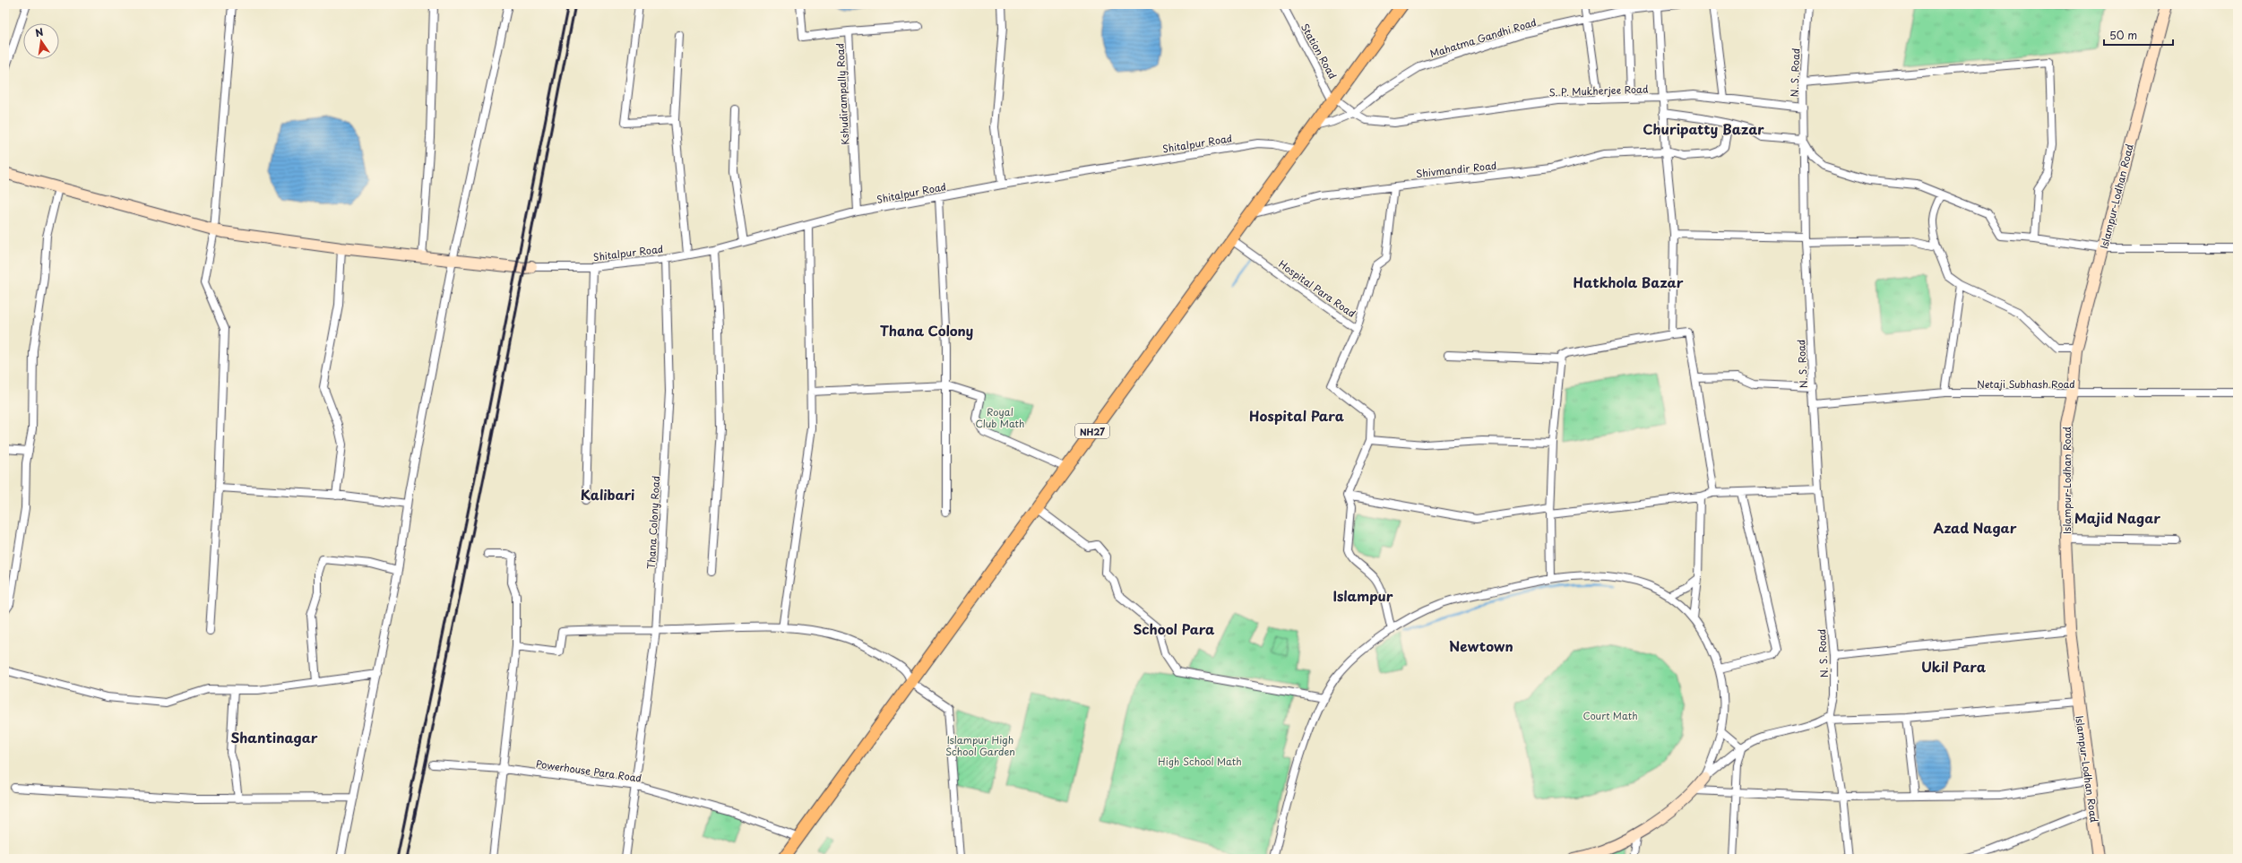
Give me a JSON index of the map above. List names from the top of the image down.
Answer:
{
  "streets": {
    "main road": ["Islampur-Lodhan Road", "NH27"],
    "street": [
      "Mahatma Gandhi Road",
      "Station Road",
      "N. S. Road",
      "S. P. Mukherjee Road",
      "Kshudirampally Road",
      "Shitalpur Road",
      "Shivmandir Road",
      "Hospital Para Road",
      "Netaji Subhash Road",
      "Thana Colony Road",
      "Powerhouse Para Road"
    ]
  },
  "crossings": [
    ["Mahatma Gandhi Road", "S. P. Mukherjee Road"],
    ["Mahatma Gandhi Road", "NH27"],
    ["Station Road", "NH27"],
    ["N. S. Road", "S. P. Mukherjee Road"],
    ["N. S. Road", "Netaji Subhash Road"],
    ["Kshudirampally Road", "Shitalpur Road"],
    ["Shitalpur Road", "NH27"],
    ["Shitalpur Road", "Thana Colony Road"],
    ["Shivmandir Road", "NH27"],
    ["Islampur-Lodhan Road", "Netaji Subhash Road"],
    ["Hospital Para Road", "NH27"],
    ["NH27", "Powerhouse Para Road"],
    ["Thana Colony Road", "Powerhouse Para Road"]
  ],
  "districts": [
    "Churipatty Bazar",
    "Hatkhola Bazar",
    "Thana Colony",
    "Hospital Para",
    "Kalibari",
    "Majid Nagar",
    "Azad Nagar",
    "Islampur",
    "School Para",
    "Newtown",
    "Ukil Para",
    "Shantinagar"
  ],
  "parks": [
    "Royal Club Math",
    "Court Math",
    "Islampur High School Garden",
    "High School Math"
  ],
  "scale_bar": "50 m",
  "north": "top"
}
